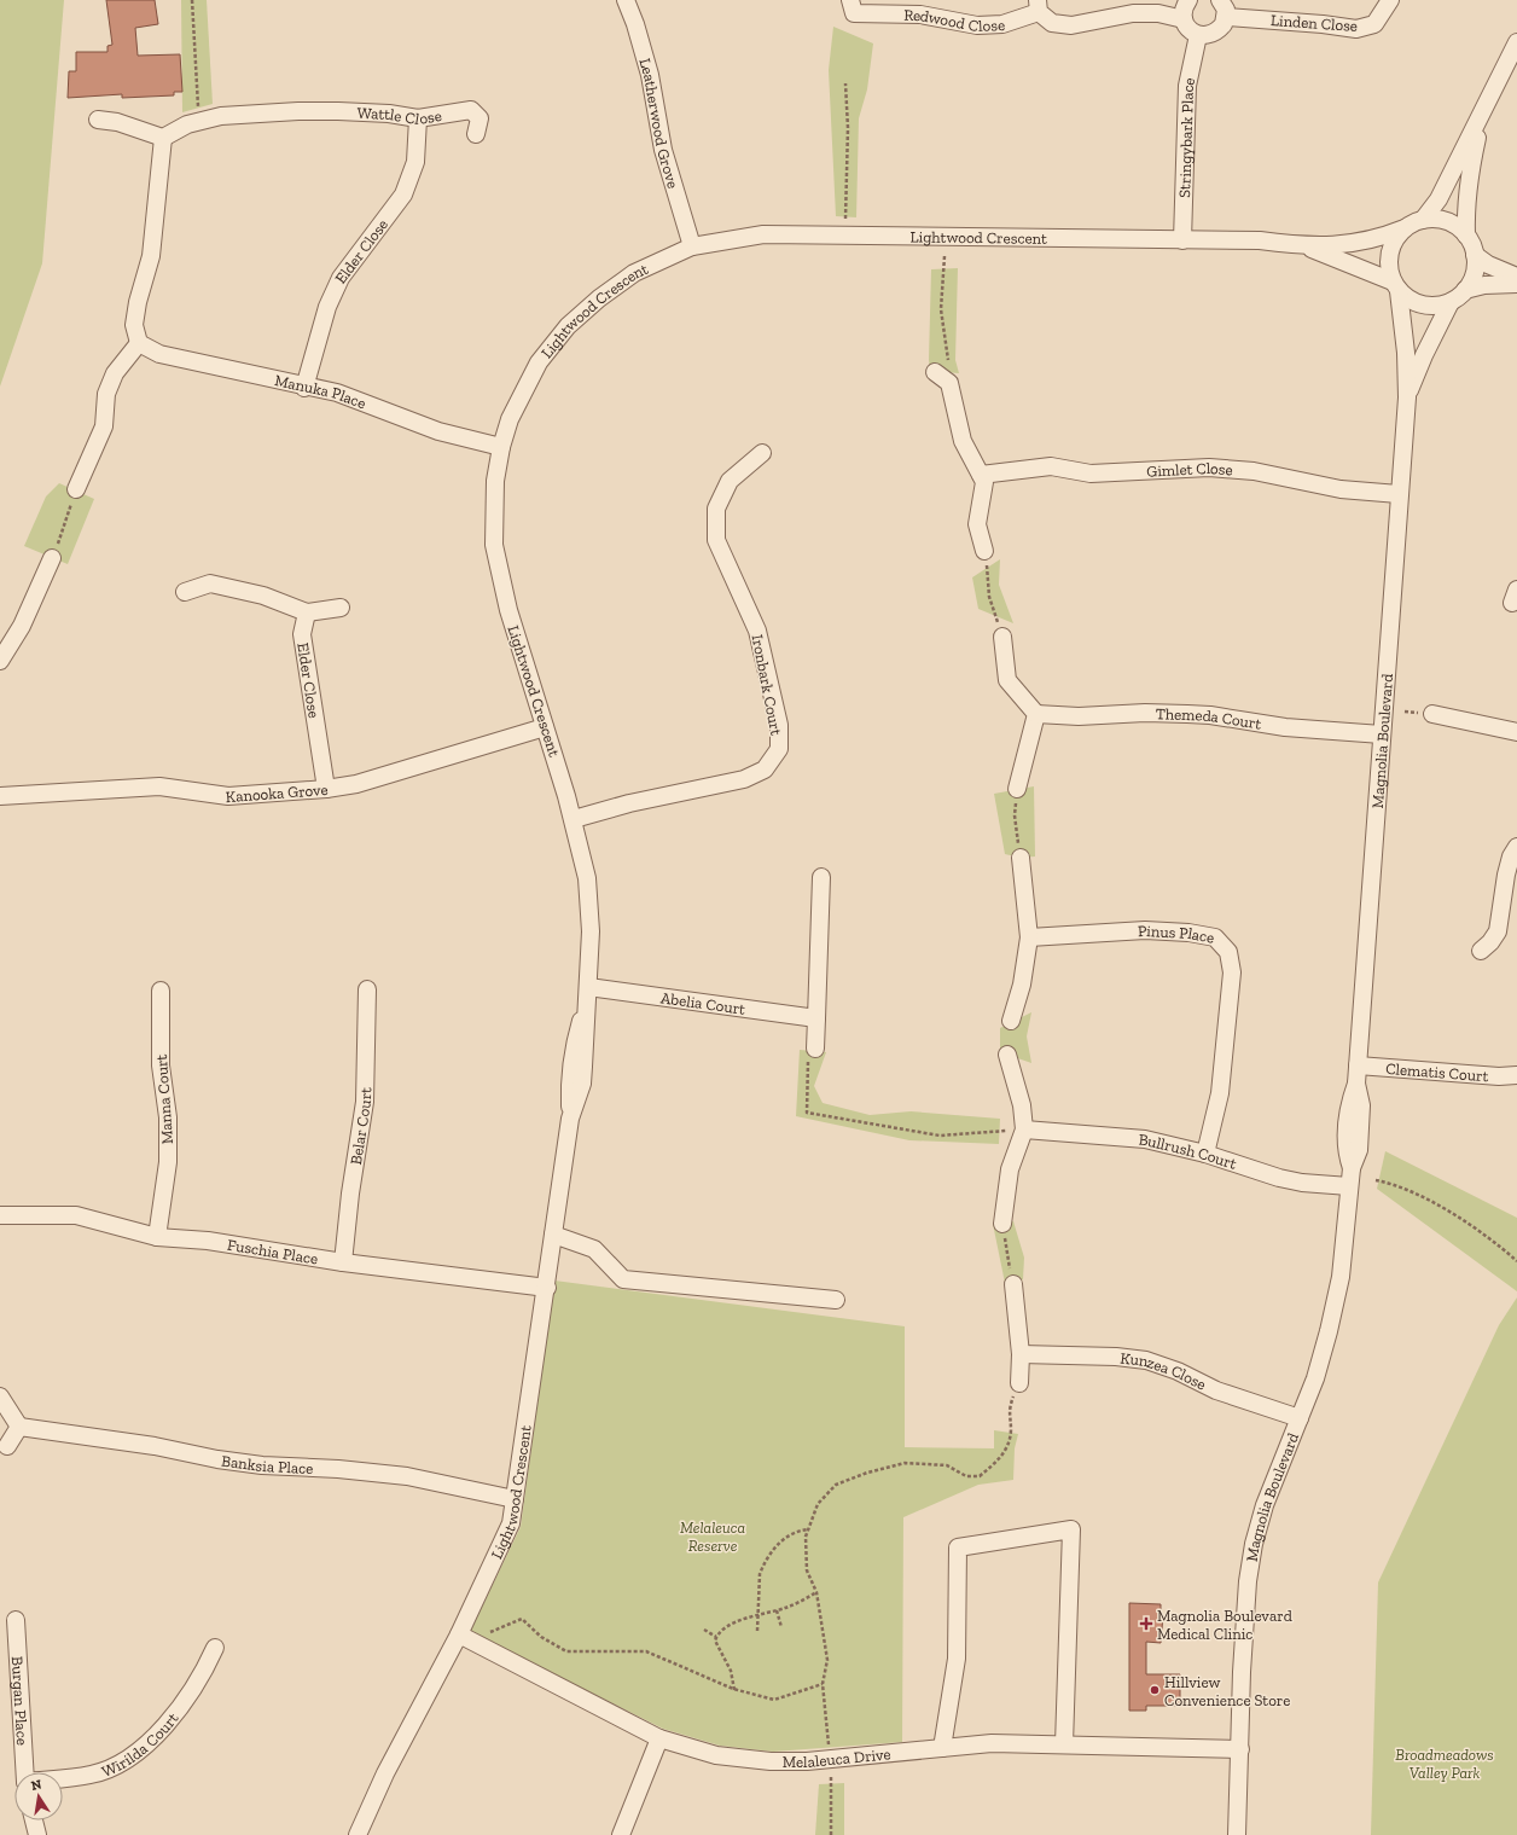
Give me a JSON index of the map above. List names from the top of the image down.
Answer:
{
  "streets": {
    "street": [
      "Redwood Close",
      "Linden Close",
      "Wattle Close",
      "Leatherwood Grove",
      "Stringybark Place",
      "Lightwood Crescent",
      "Elder Close",
      "Manuka Place",
      "Gimlet Close",
      "Ironbark Court",
      "Themeda Court",
      "Magnolia Boulevard",
      "Kanooka Grove",
      "Pinus Place",
      "Abelia Court",
      "Clematis Court",
      "Manna Court",
      "Belar Court",
      "Bullrush Court",
      "Fuschia Place",
      "Kunzea Close",
      "Banksia Place",
      "Burgan Place",
      "Wirilda Court",
      "Melaleuca Drive"
    ]
  },
  "crossings": [
    ["Wattle Close", "Elder Close"],
    ["Leatherwood Grove", "Lightwood Crescent"],
    ["Stringybark Place", "Lightwood Crescent"],
    ["Lightwood Crescent", "Manuka Place"],
    ["Lightwood Crescent", "Ironbark Court"],
    ["Lightwood Crescent", "Magnolia Boulevard"],
    ["Lightwood Crescent", "Kanooka Grove"],
    ["Lightwood Crescent", "Abelia Court"],
    ["Lightwood Crescent", "Fuschia Place"],
    ["Lightwood Crescent", "Banksia Place"],
    ["Lightwood Crescent", "Melaleuca Drive"],
    ["Elder Close", "Manuka Place"],
    ["Elder Close", "Kanooka Grove"],
    ["Gimlet Close", "Magnolia Boulevard"],
    ["Themeda Court", "Magnolia Boulevard"],
    ["Magnolia Boulevard", "Clematis Court"],
    ["Magnolia Boulevard", "Bullrush Court"],
    ["Magnolia Boulevard", "Kunzea Close"],
    ["Magnolia Boulevard", "Melaleuca Drive"],
    ["Pinus Place", "Bullrush Court"],
    ["Manna Court", "Fuschia Place"],
    ["Belar Court", "Fuschia Place"]
  ],
  "parks": ["Melaleuca Reserve", "Broadmeadows Valley Park"],
  "places": {
    "health": ["Magnolia Boulevard Medical Clinic"],
    "other": ["Hillview Convenience Store"]
  },
  "north": "top"
}
